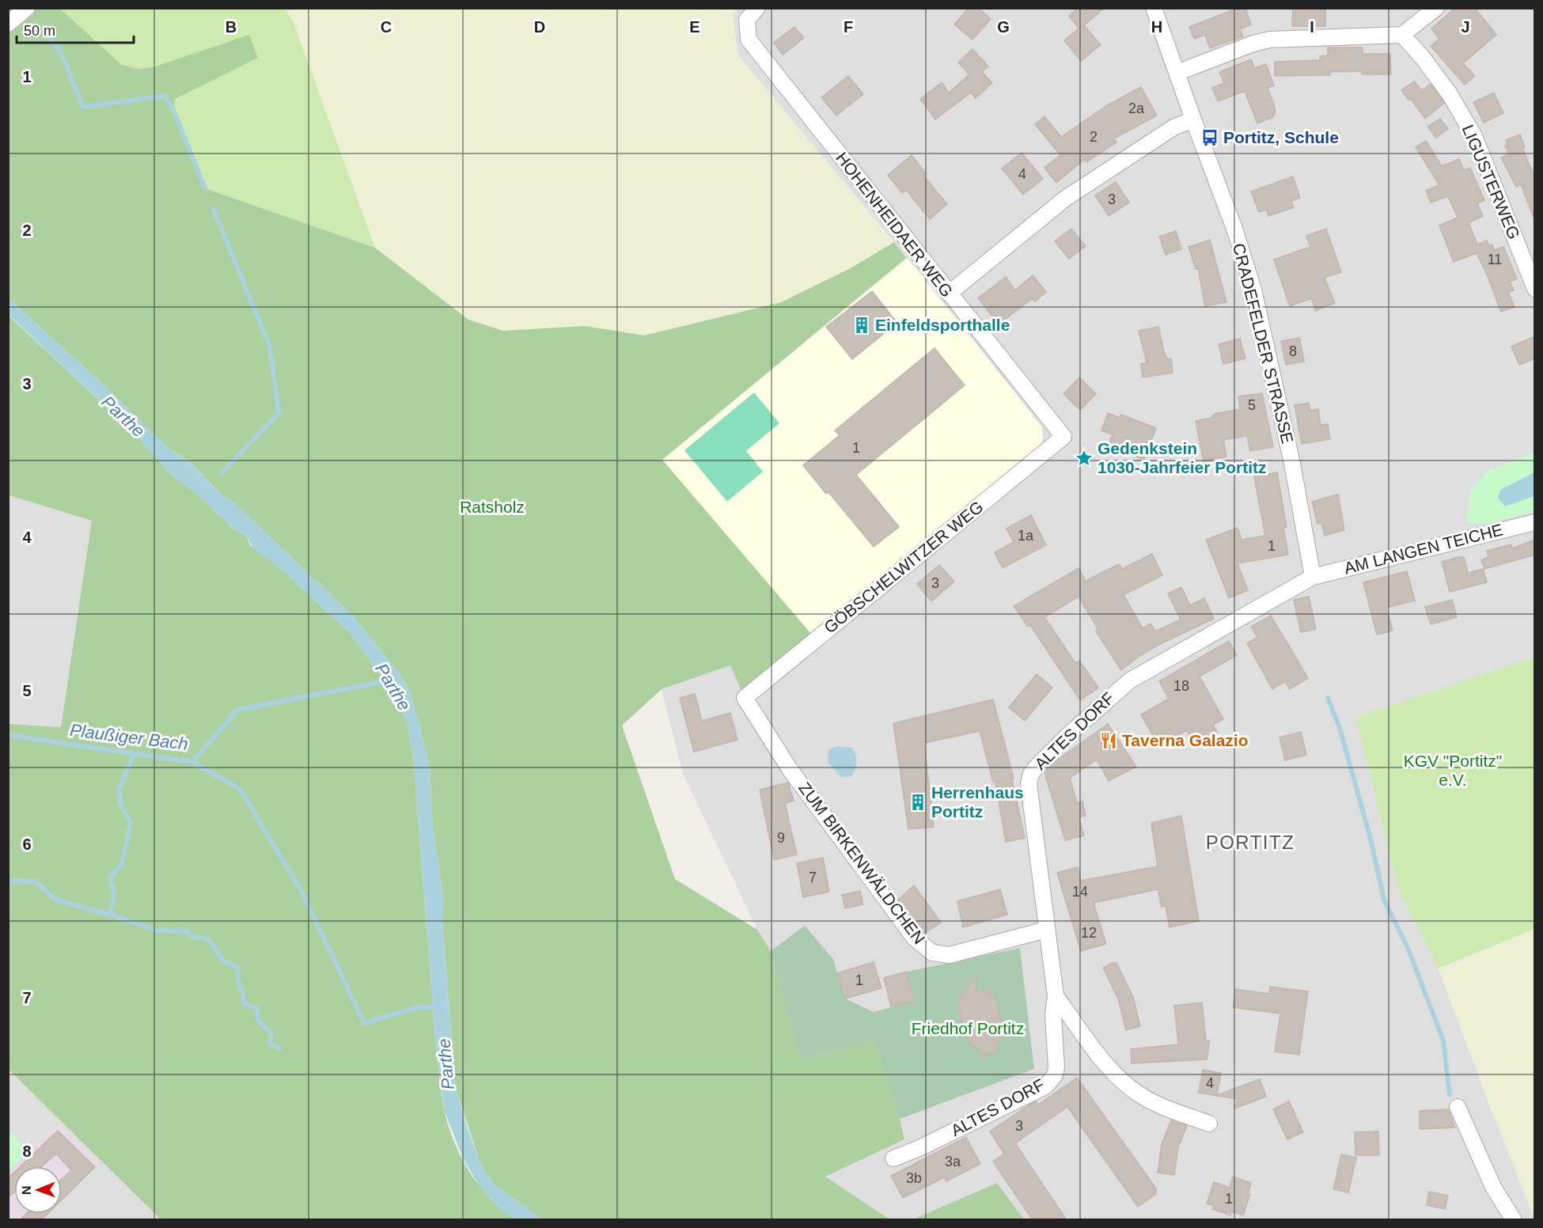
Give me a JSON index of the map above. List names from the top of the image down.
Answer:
{
  "streets": {
    "street": [
      "LIGUSTERWEG",
      "HOHENHEIDAER WEG",
      "CRADEFELDER STRASSE",
      "AM LANGEN TEICHE",
      "GÖBSCHELWITZER WEG",
      "ALTES DORF",
      "ZUM BIRKENWÄLDCHEN"
    ]
  },
  "crossings": [
    ["HOHENHEIDAER WEG", "GÖBSCHELWITZER WEG"],
    ["CRADEFELDER STRASSE", "AM LANGEN TEICHE"],
    ["CRADEFELDER STRASSE", "ALTES DORF"],
    ["AM LANGEN TEICHE", "ALTES DORF"],
    ["GÖBSCHELWITZER WEG", "ZUM BIRKENWÄLDCHEN"],
    ["ALTES DORF", "ZUM BIRKENWÄLDCHEN"]
  ],
  "districts": ["PORTITZ"],
  "water": ["Parthe", "Plaußiger Bach"],
  "parks": ["Ratsholz", "KGV \"Portitz\" e.V.", "Friedhof Portitz"],
  "places": {
    "bus stop": ["Portitz, Schule"],
    "building": ["Einfeldsporthalle", "Herrenhaus Portitz"],
    "place": ["Gedenkstein 1030-Jahrfeier Portitz"],
    "restaurant": ["Taverna Galazio"]
  },
  "house_numbers": [
    "2a",
    "2",
    "4",
    "3",
    "11",
    "8",
    "5",
    "1",
    "1a",
    "1",
    "3",
    "18",
    "9",
    "7",
    "14",
    "12",
    "1",
    "4",
    "3",
    "3a",
    "3b",
    "1"
  ],
  "scale_bar": "50 m",
  "north": "left",
  "grid": {
    "columns": [
      "B",
      "C",
      "D",
      "E",
      "F",
      "G",
      "H",
      "I",
      "J"
    ],
    "rows": [
      "1",
      "2",
      "3",
      "4",
      "5",
      "6",
      "7",
      "8"
    ]
  }
}
